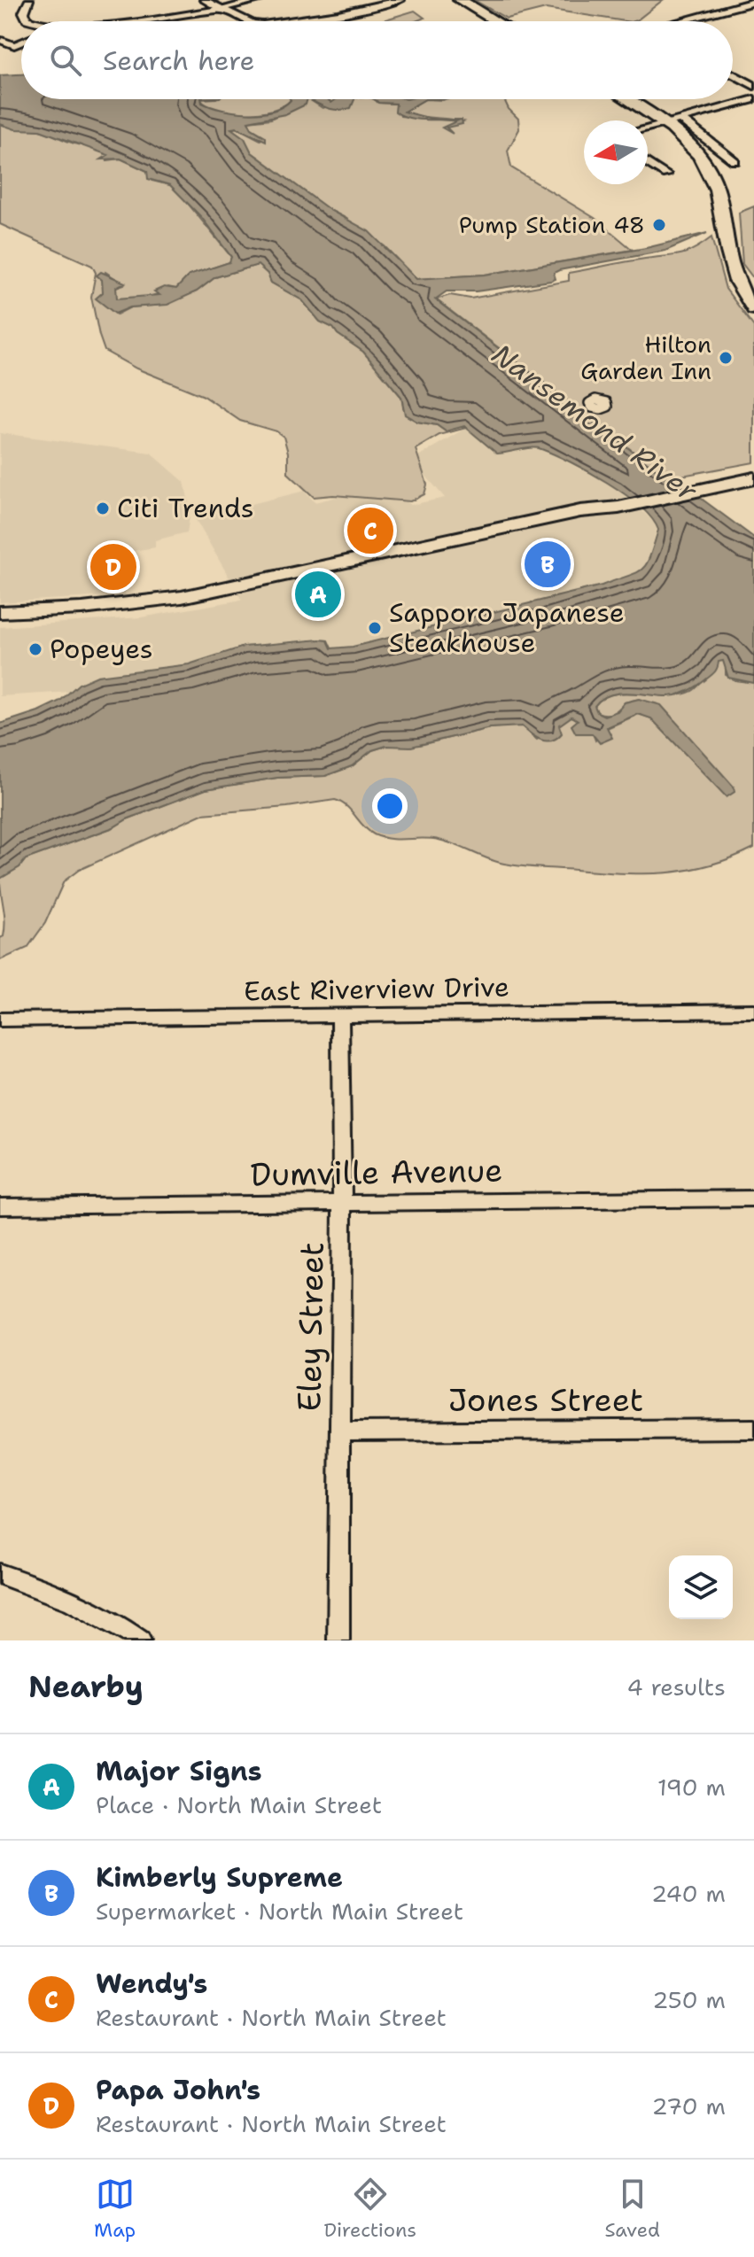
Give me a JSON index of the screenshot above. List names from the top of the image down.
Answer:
{
  "streets": {
    "street": [
      "East Riverview Drive",
      "Dumville Avenue",
      "Eley Street",
      "Jones Street"
    ]
  },
  "crossings": [
    ["East Riverview Drive", "Eley Street"],
    ["Dumville Avenue", "Eley Street"],
    ["Eley Street", "Jones Street"]
  ],
  "water": ["Nansemond River"],
  "places": [
    "Pump Station 48",
    "Hilton Garden Inn",
    "Citi Trends",
    "Sapporo Japanese Steakhouse",
    "Popeyes"
  ],
  "north": "left",
  "page": {
    "search": "Search here",
    "pins": [
      "C",
      "B",
      "D",
      "A"
    ],
    "heading": ["Nearby", "4 results"],
    "list": [
      {
        "mark": "A",
        "name": "Major Signs",
        "note": "Place · North Main Street",
        "value": "190 m"
      },
      {
        "mark": "B",
        "name": "Kimberly Supreme",
        "note": "Supermarket · North Main Street",
        "value": "240 m"
      },
      {
        "mark": "C",
        "name": "Wendy's",
        "note": "Restaurant · North Main Street",
        "value": "250 m"
      },
      {
        "mark": "D",
        "name": "Papa John's",
        "note": "Restaurant · North Main Street",
        "value": "270 m"
      }
    ],
    "nav": ["Map", "Directions", "Saved"]
  }
}
